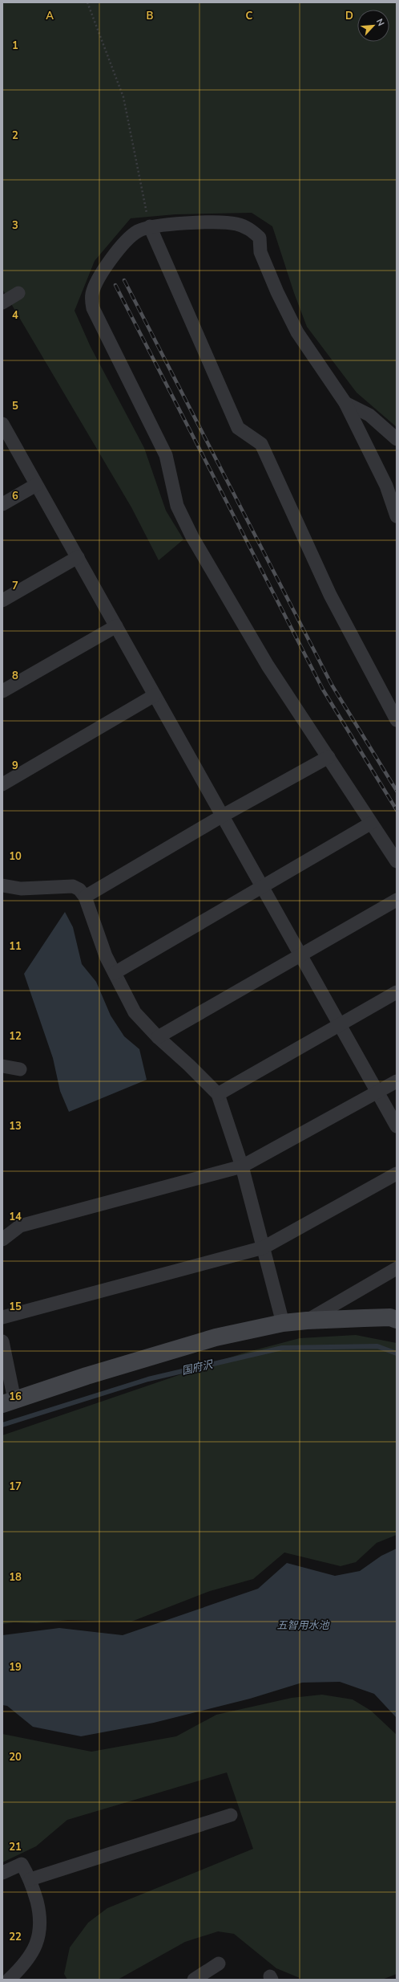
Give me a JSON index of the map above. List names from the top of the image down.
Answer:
{
  "water": ["国府沢", "五智用水池"],
  "north": "top right",
  "grid": {
    "columns": [
      "A",
      "B",
      "C",
      "D"
    ],
    "rows": [
      "1",
      "2",
      "3",
      "4",
      "5",
      "6",
      "7",
      "8",
      "9",
      "10",
      "11",
      "12",
      "13",
      "14",
      "15",
      "16",
      "17",
      "18",
      "19",
      "20",
      "21",
      "22"
    ]
  }
}
